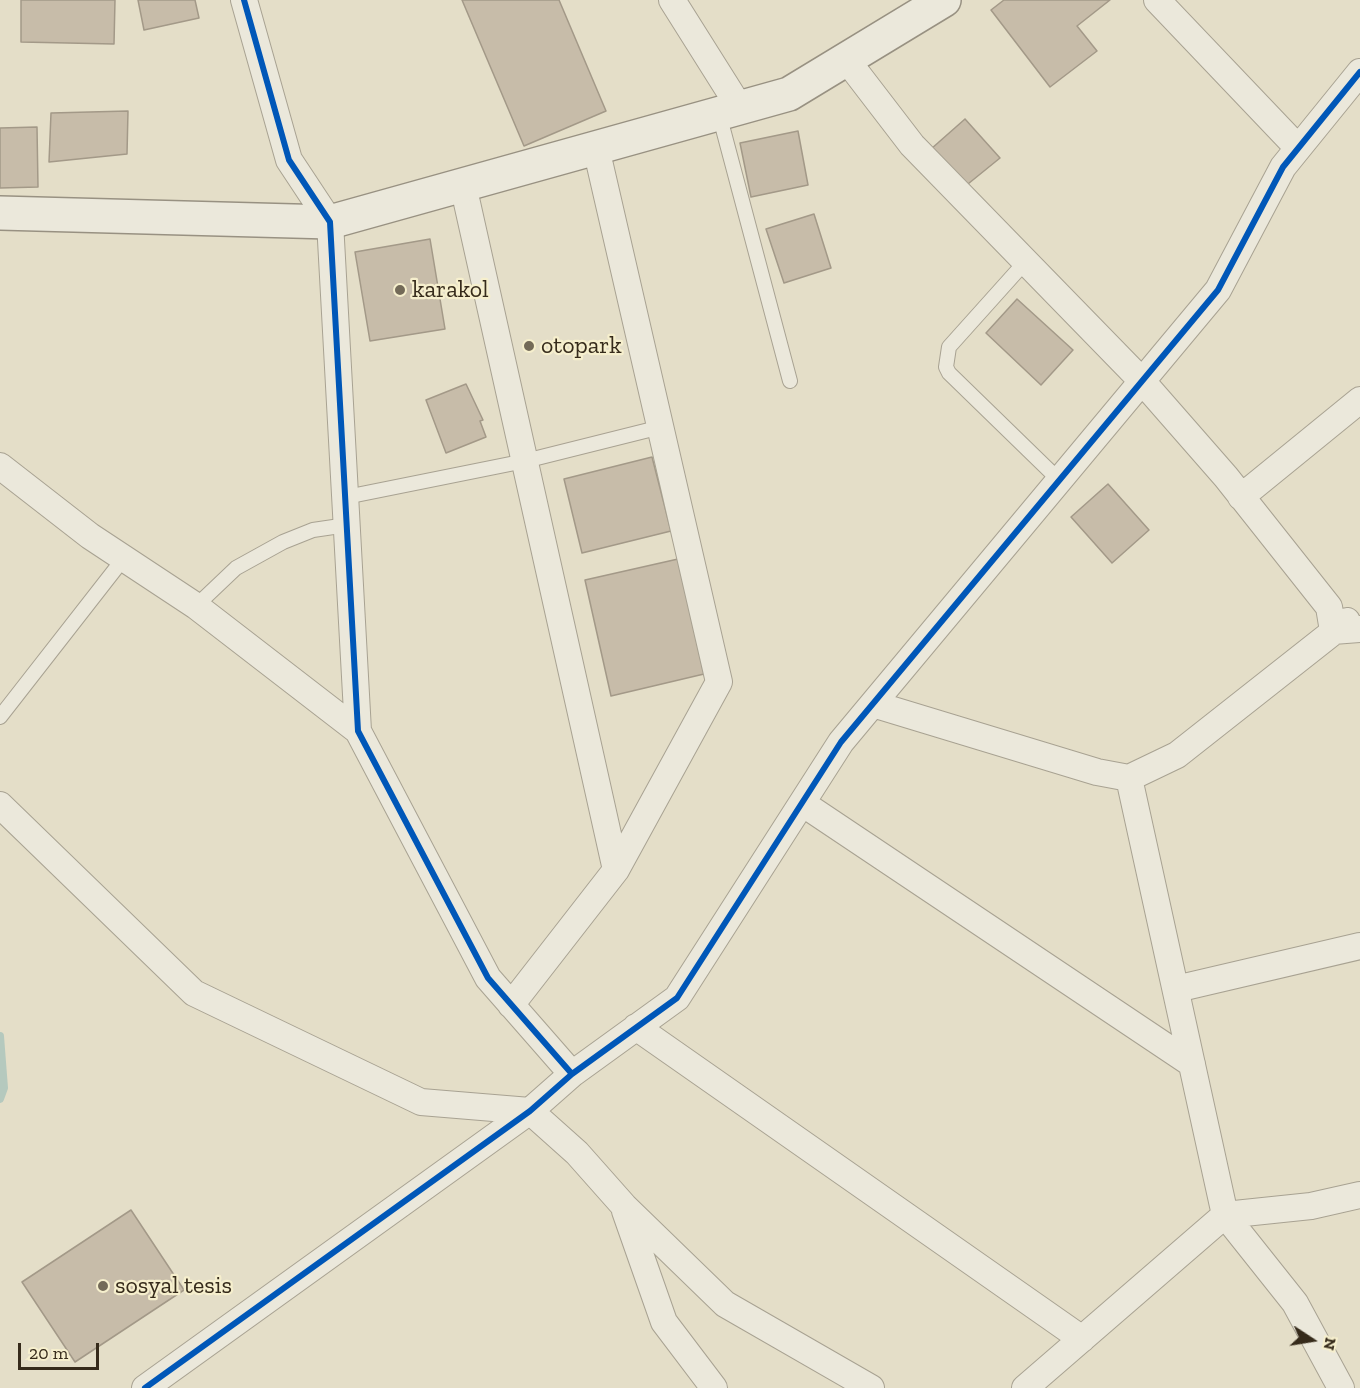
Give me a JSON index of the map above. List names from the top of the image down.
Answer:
{
  "places": ["karakol", "otopark", "sosyal tesis"],
  "scale_bar": "20 m",
  "north": "right"
}
